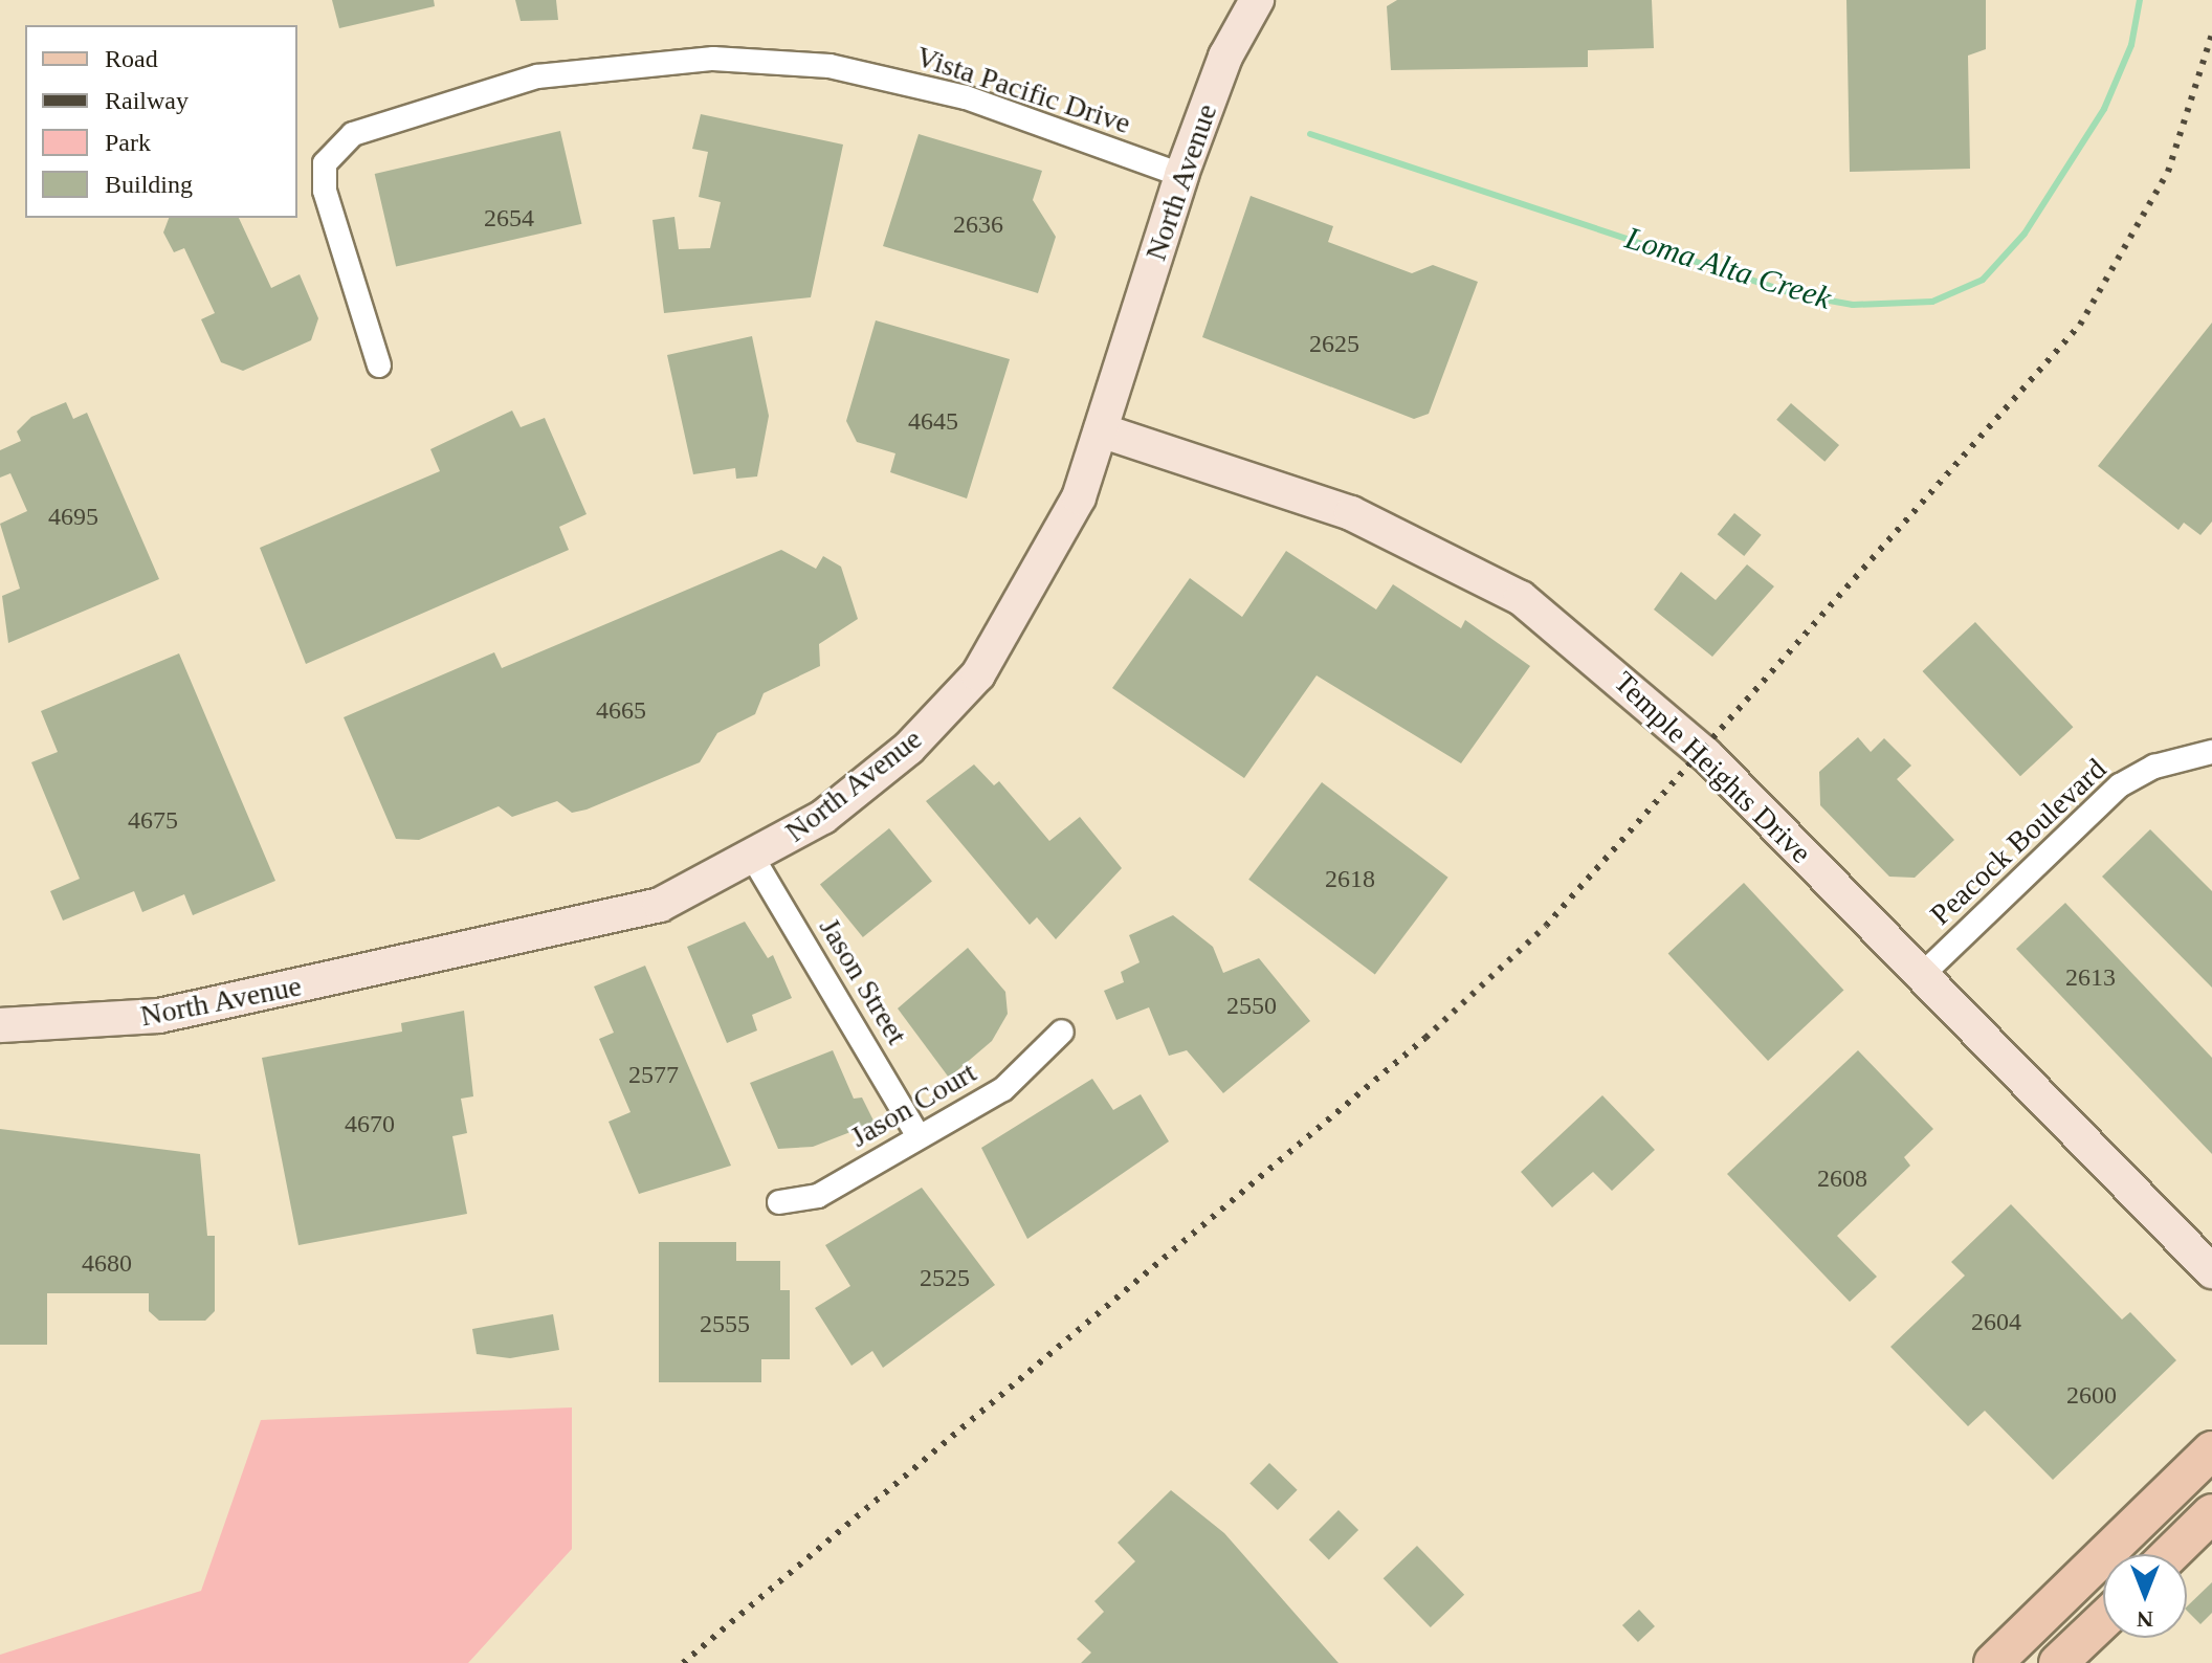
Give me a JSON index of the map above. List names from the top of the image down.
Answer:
{
  "streets": {
    "main road": ["North Avenue", "Temple Heights Drive"],
    "street": [
      "Vista Pacific Drive",
      "Peacock Boulevard",
      "Jason Street",
      "Jason Court"
    ]
  },
  "crossings": [
    ["Vista Pacific Drive", "North Avenue"],
    ["North Avenue", "Temple Heights Drive"],
    ["North Avenue", "Jason Street"],
    ["Temple Heights Drive", "Peacock Boulevard"],
    ["Jason Street", "Jason Court"]
  ],
  "water": ["Loma Alta Creek"],
  "house_numbers": [
    "2654",
    "2636",
    "2625",
    "4645",
    "4695",
    "4665",
    "4675",
    "2618",
    "2613",
    "2550",
    "2577",
    "4670",
    "2608",
    "4680",
    "2525",
    "2604",
    "2555",
    "2600"
  ],
  "legend": [
    "Road",
    "Railway",
    "Park",
    "Building"
  ],
  "north": "bottom"
}
